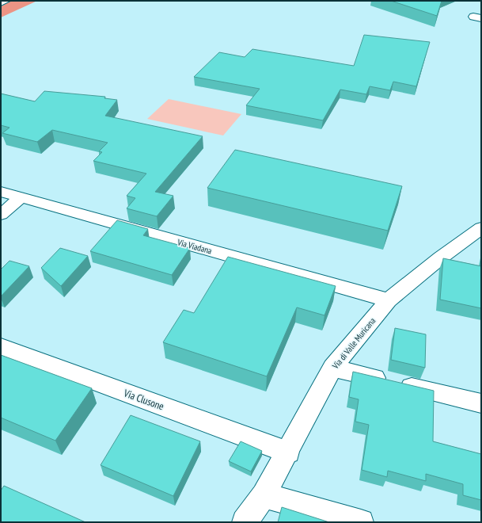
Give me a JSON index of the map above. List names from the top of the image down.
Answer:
{
  "streets": {
    "street": ["Via Viadana", "Via di Valle Muricana", "Via Clusone"]
  },
  "crossings": [
    ["Via Viadana", "Via di Valle Muricana"],
    ["Via di Valle Muricana", "Via Clusone"]
  ]
}
